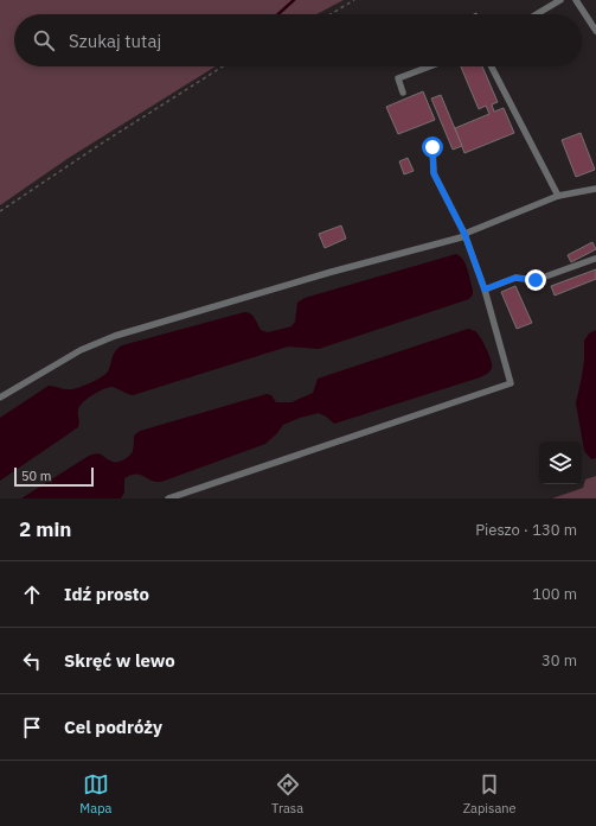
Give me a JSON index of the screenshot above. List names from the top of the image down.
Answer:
{
  "scale_bar": "50 m",
  "page": {
    "search": "Szukaj tutaj",
    "scale": "50 m",
    "heading": ["2 min", "Pieszo · 130 m"],
    "list": [
      ["Idź prosto", "100 m"],
      ["Skręć w lewo", "30 m"],
      "Cel podróży"
    ],
    "nav": ["Mapa", "Trasa", "Zapisane"]
  }
}
